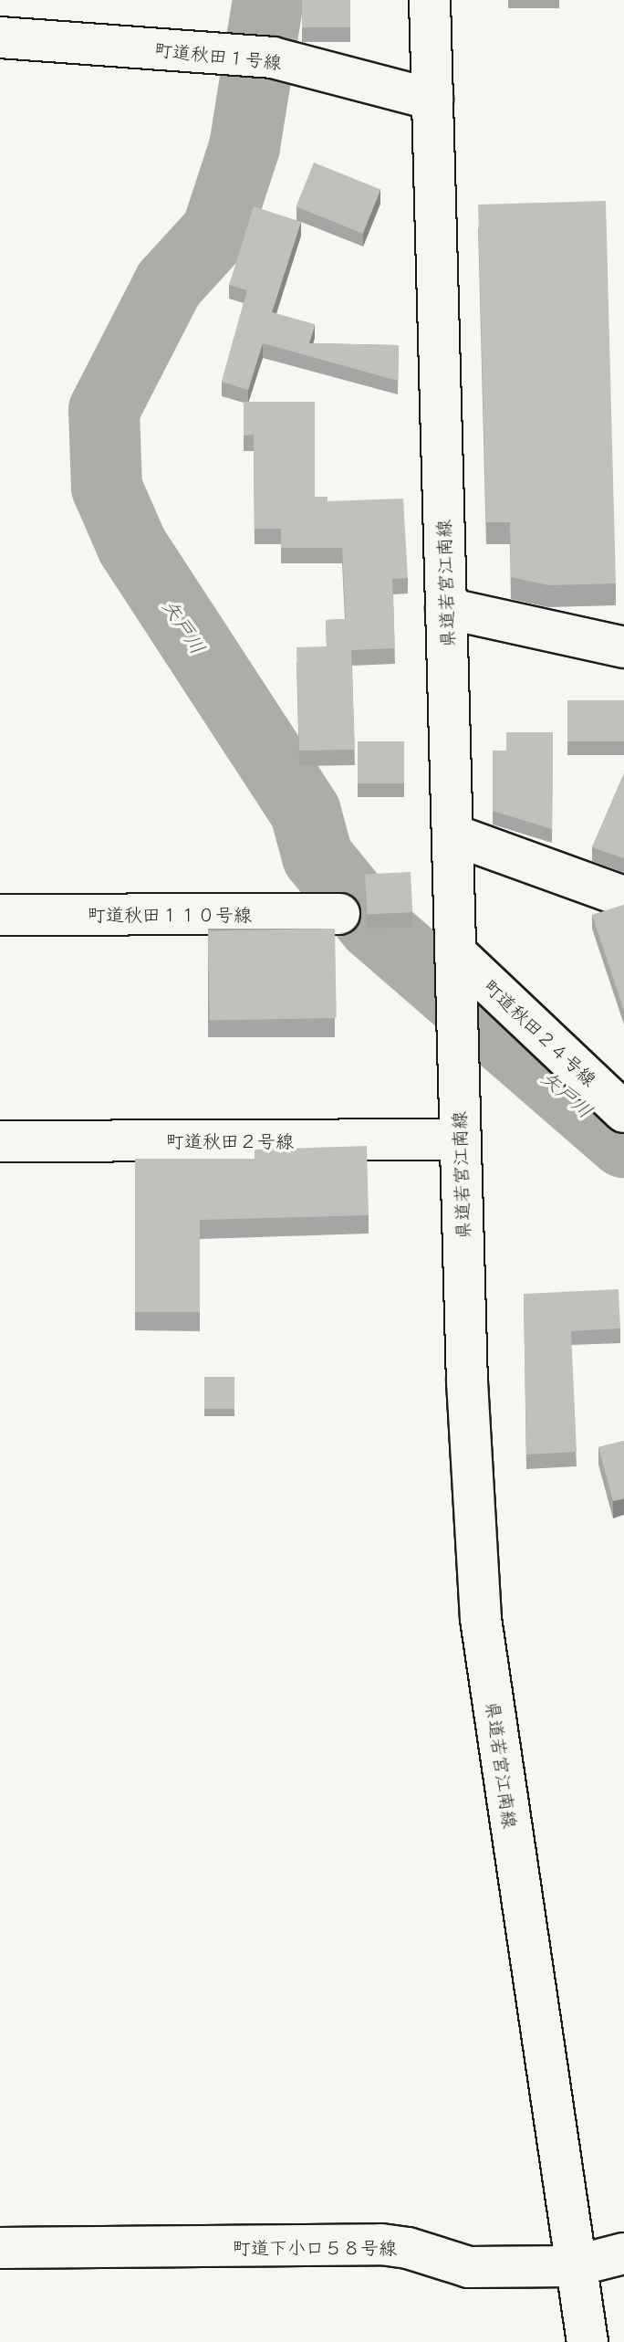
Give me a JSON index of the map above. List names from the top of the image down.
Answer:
{
  "streets": {
    "street": [
      "町道秋田１号線",
      "県道若宮江南線",
      "町道秋田１１０号線",
      "町道秋田２４号線",
      "町道秋田２号線",
      "町道下小口５８号線"
    ]
  },
  "crossings": [
    ["町道秋田１号線", "県道若宮江南線"],
    ["県道若宮江南線", "町道秋田２４号線"],
    ["県道若宮江南線", "町道秋田２号線"],
    ["県道若宮江南線", "町道下小口５８号線"]
  ],
  "water": ["矢戸川"]
}
